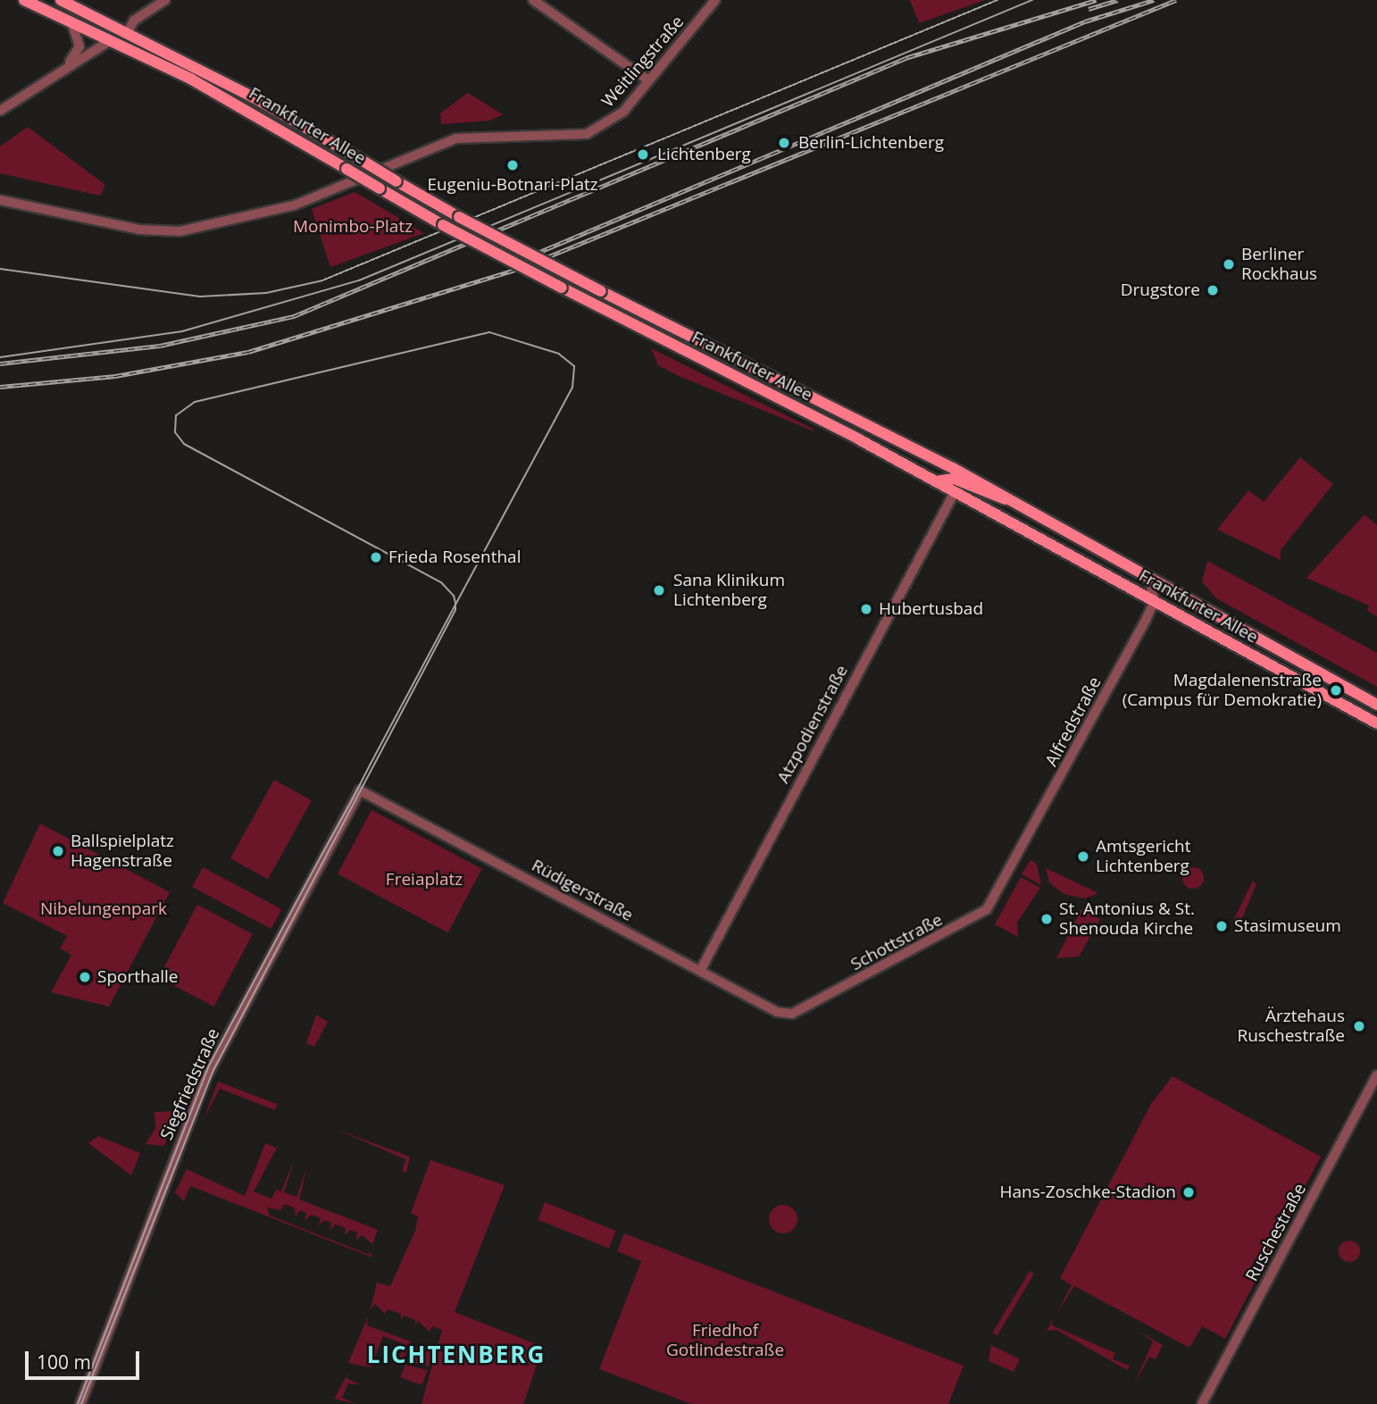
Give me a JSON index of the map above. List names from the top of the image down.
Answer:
{
  "streets": {
    "main road": ["Frankfurter Allee"],
    "street": [
      "Weitlingstraße",
      "Alfredstraße",
      "Atzpodienstraße",
      "Rüdigerstraße",
      "Schottstraße",
      "Siegfriedstraße",
      "Ruschestraße"
    ]
  },
  "crossings": [
    ["Frankfurter Allee", "Alfredstraße"],
    ["Frankfurter Allee", "Atzpodienstraße"],
    ["Alfredstraße", "Schottstraße"],
    ["Atzpodienstraße", "Rüdigerstraße"],
    ["Rüdigerstraße", "Schottstraße"],
    ["Rüdigerstraße", "Siegfriedstraße"]
  ],
  "districts": ["LICHTENBERG"],
  "parks": [
    "Monimbo-Platz",
    "Freiaplatz",
    "Nibelungenpark",
    "Friedhof Gotlindestraße"
  ],
  "places": [
    "Berlin-Lichtenberg",
    "Lichtenberg",
    "Eugeniu-Botnari-Platz",
    "Berliner Rockhaus",
    "Drugstore",
    "Frieda Rosenthal",
    "Sana Klinikum Lichtenberg",
    "Hubertusbad",
    "Magdalenenstraße (Campus für Demokratie)",
    "Ballspielplatz Hagenstraße",
    "Amtsgericht Lichtenberg",
    "St. Antonius & St. Shenouda Kirche",
    "Stasimuseum",
    "Sporthalle",
    "Ärztehaus Ruschestraße",
    "Hans-Zoschke-Stadion"
  ],
  "scale_bar": "100 m"
}
